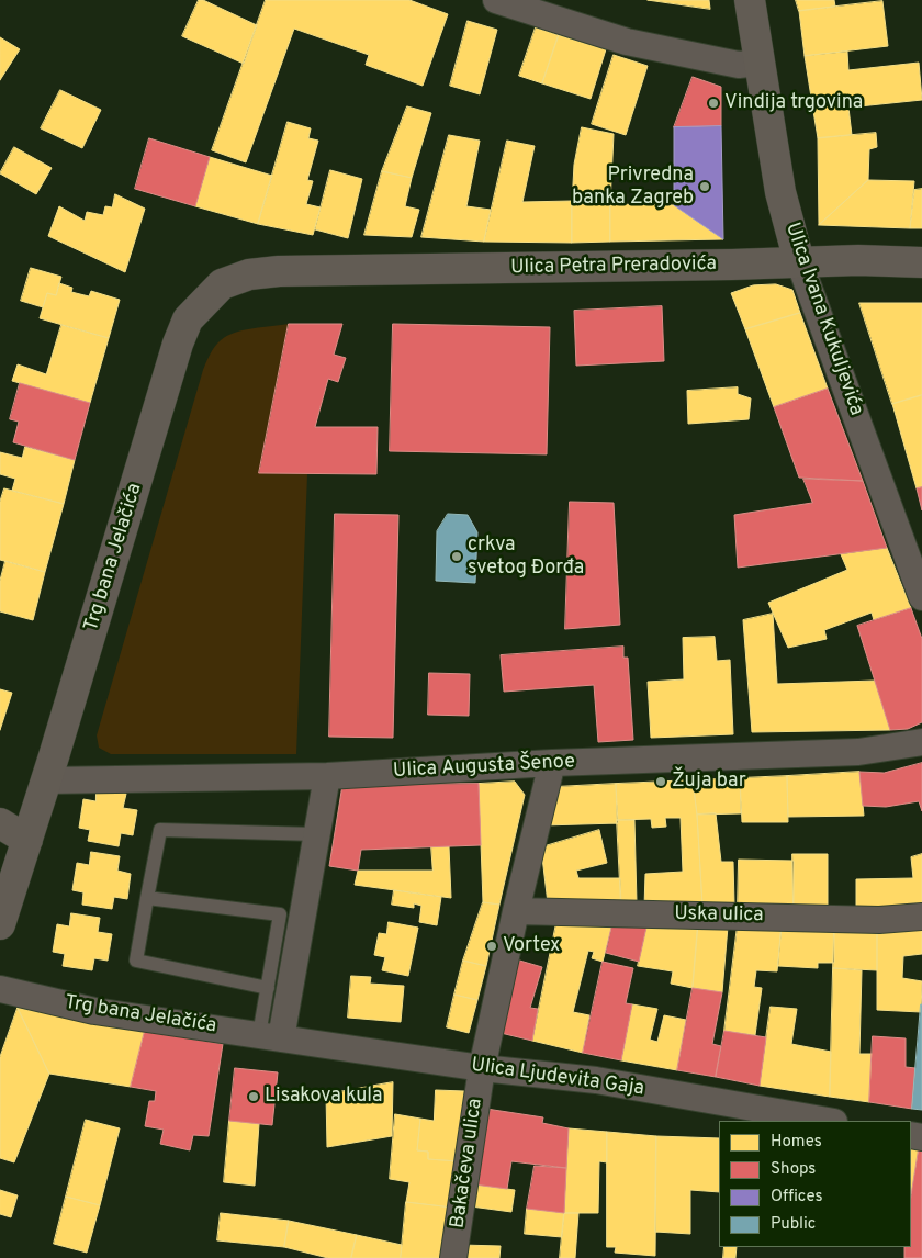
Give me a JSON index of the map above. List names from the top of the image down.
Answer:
{
  "streets": {
    "main road": ["Ulica Petra Preradovića", "Ulica Ivana Kukuljevića", "Trg bana Jelačića"],
    "street": [
      "Ulica Augusta Šenoe",
      "Uska ulica",
      "Ulica Ljudevita Gaja",
      "Bakačeva ulica"
    ]
  },
  "crossings": [
    ["Ulica Petra Preradovića", "Ulica Ivana Kukuljevića"],
    ["Ulica Petra Preradovića", "Trg bana Jelačića"],
    ["Trg bana Jelačića", "Ulica Augusta Šenoe"],
    ["Trg bana Jelačića", "Ulica Ljudevita Gaja"],
    ["Ulica Augusta Šenoe", "Bakačeva ulica"],
    ["Uska ulica", "Bakačeva ulica"],
    ["Ulica Ljudevita Gaja", "Bakačeva ulica"]
  ],
  "places": [
    "Vindija trgovina",
    "Privredna banka Zagreb",
    "crkva svetog Đorđa",
    "Žuja bar",
    "Vortex",
    "Lisakova kula"
  ],
  "legend": [
    "Homes",
    "Shops",
    "Offices",
    "Public"
  ]
}
